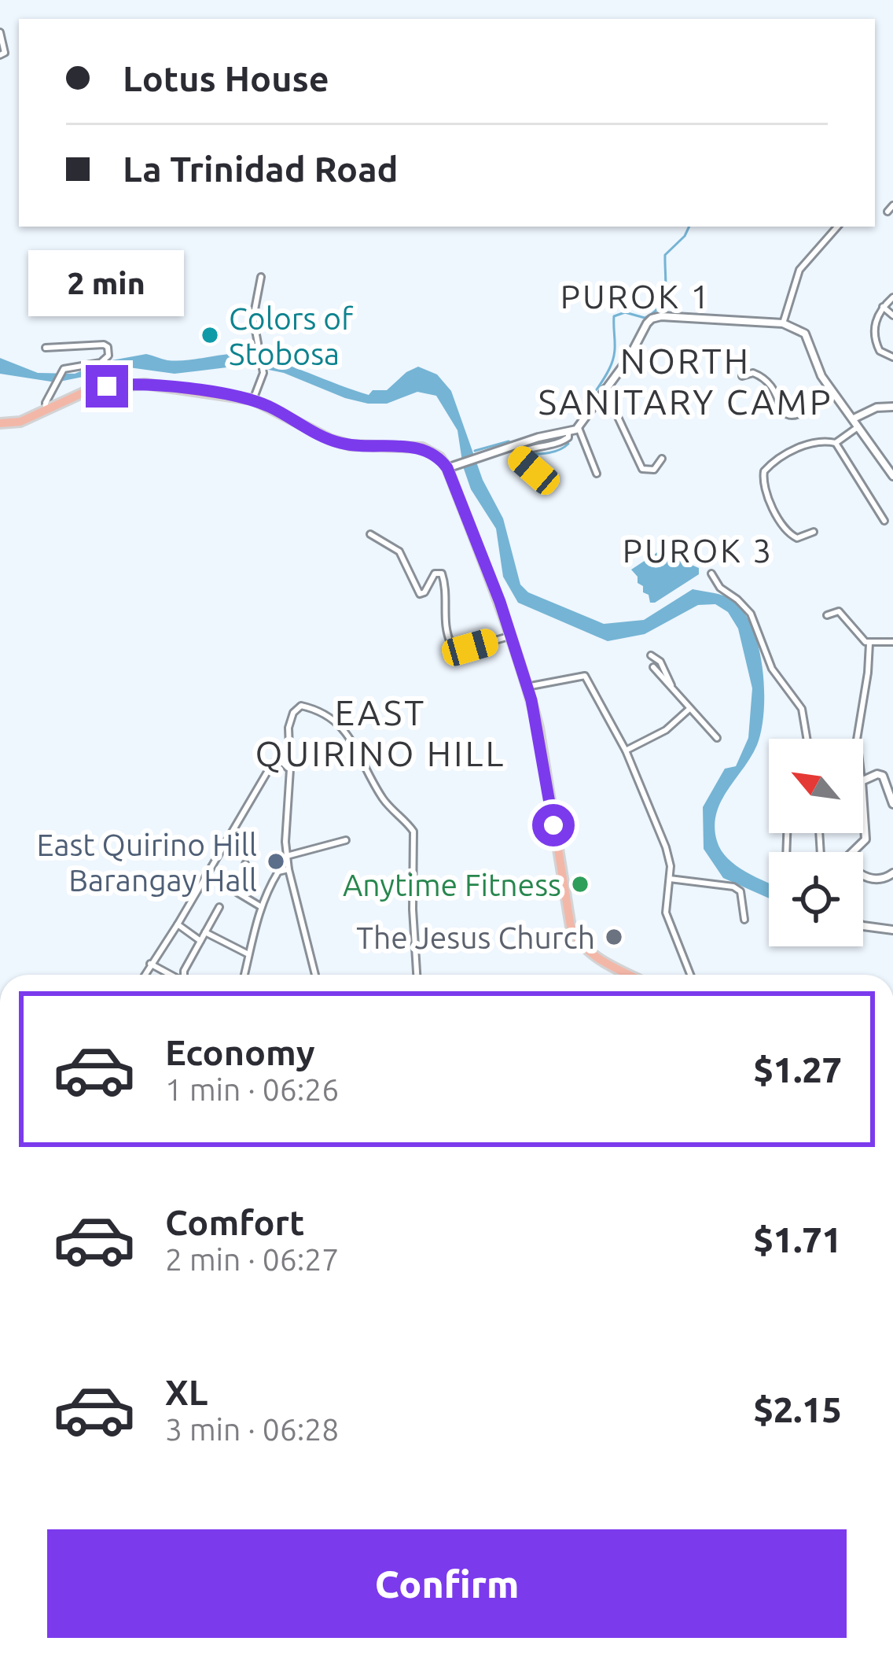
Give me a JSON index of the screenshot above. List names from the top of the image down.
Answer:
{
  "districts": [
    "PUROK 1",
    "NORTH SANITARY CAMP",
    "PUROK 3",
    "EAST QUIRINO HILL"
  ],
  "places": [
    "Colors of Stobosa",
    "East Quirino Hill Barangay Hall",
    "Anytime Fitness",
    "The Jesus Church"
  ],
  "north": "top left",
  "page": {
    "banner": ["Lotus House", "La Trinidad Road"],
    "bubble": "2 min",
    "list": [
      {
        "name": "Economy",
        "note": "1 min · 06:26",
        "value": "$1.27"
      },
      {
        "name": "Comfort",
        "note": "2 min · 06:27",
        "value": "$1.71"
      },
      {
        "name": "XL",
        "note": "3 min · 06:28",
        "value": "$2.15"
      }
    ],
    "buttons": "Confirm"
  }
}
